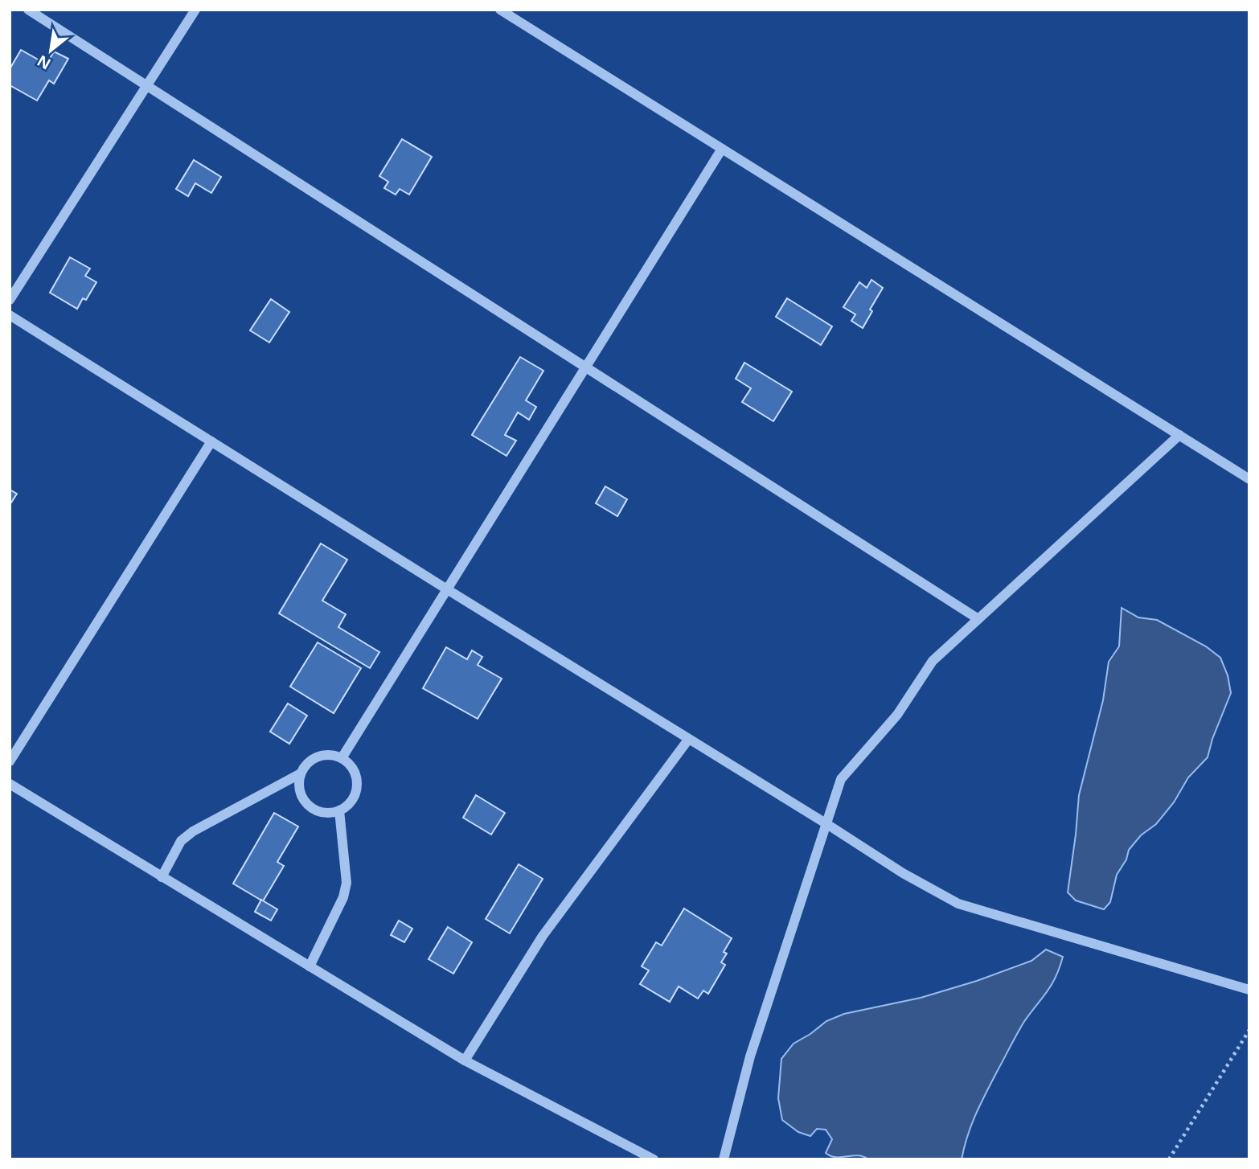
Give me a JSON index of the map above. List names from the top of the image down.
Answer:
{
  "north": "bottom left"
}
